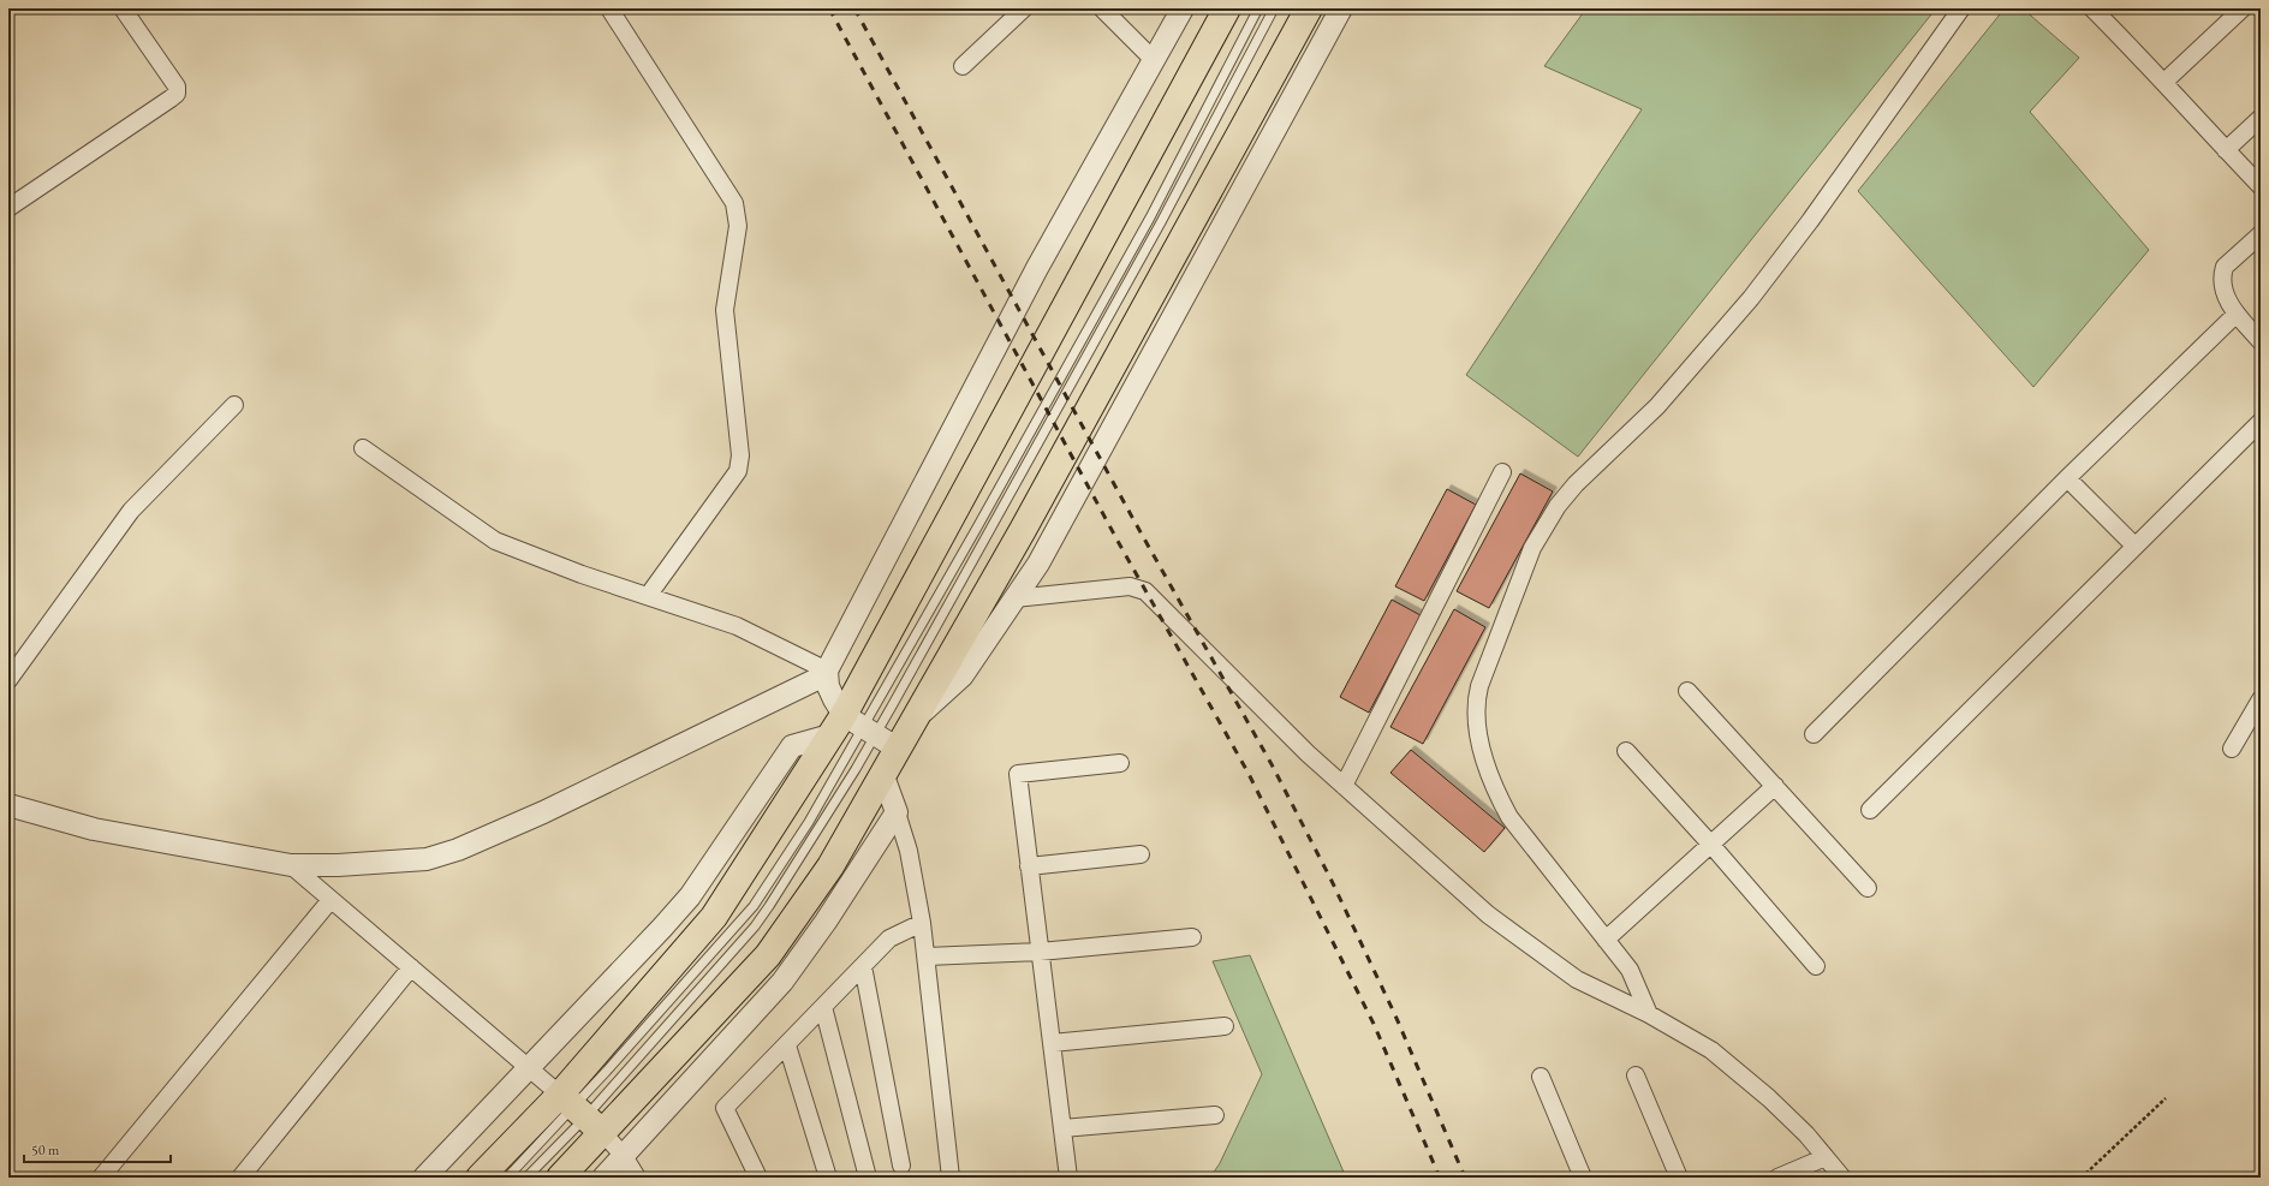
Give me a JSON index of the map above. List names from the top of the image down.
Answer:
{
  "scale_bar": "50 m"
}
